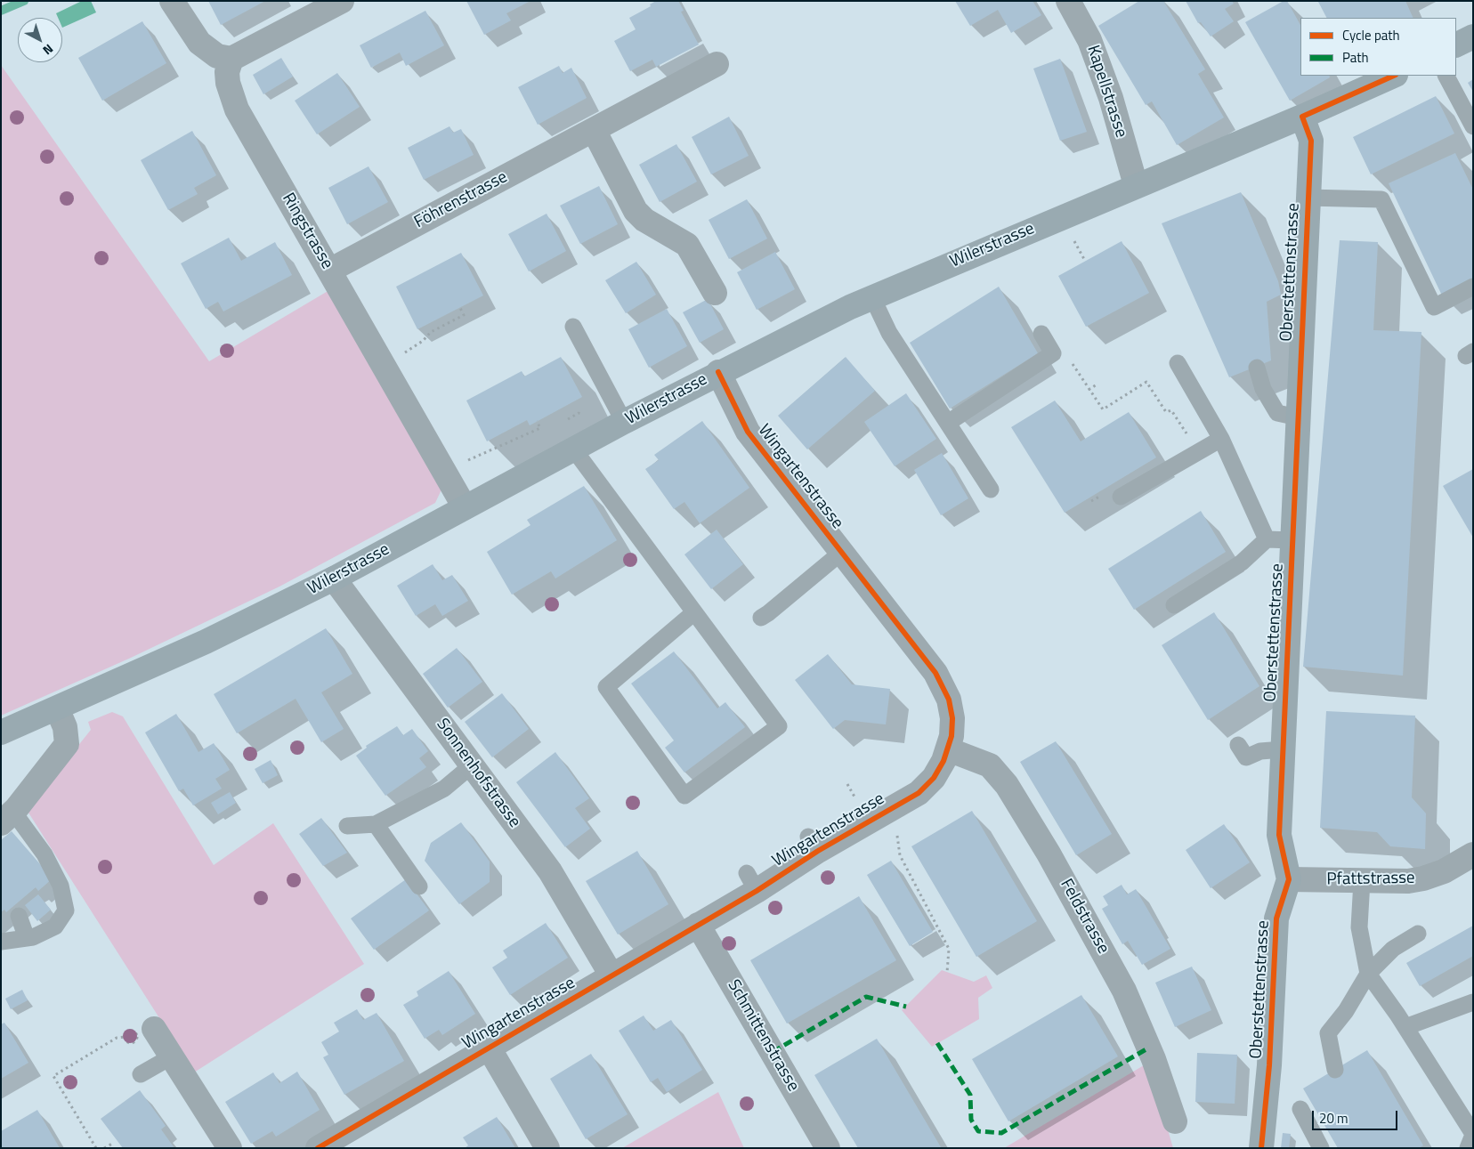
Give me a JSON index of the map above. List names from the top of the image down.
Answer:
{
  "streets": {
    "main road": ["Wilerstrasse", "Oberstettenstrasse"],
    "street": [
      "Kapellstrasse",
      "Föhrenstrasse",
      "Ringstrasse",
      "Wingartenstrasse",
      "Sonnenhofstrasse",
      "Pfattstrasse",
      "Feldstrasse",
      "Schmittenstrasse"
    ]
  },
  "crossings": [
    ["Kapellstrasse", "Wilerstrasse"],
    ["Föhrenstrasse", "Ringstrasse"],
    ["Ringstrasse", "Wilerstrasse"],
    ["Wilerstrasse", "Oberstettenstrasse"],
    ["Wilerstrasse", "Wingartenstrasse"],
    ["Wilerstrasse", "Sonnenhofstrasse"],
    ["Oberstettenstrasse", "Pfattstrasse"],
    ["Wingartenstrasse", "Sonnenhofstrasse"],
    ["Wingartenstrasse", "Feldstrasse"],
    ["Wingartenstrasse", "Schmittenstrasse"]
  ],
  "legend": ["Cycle path", "Path"],
  "scale_bar": "20 m",
  "north": "bottom right"
}
